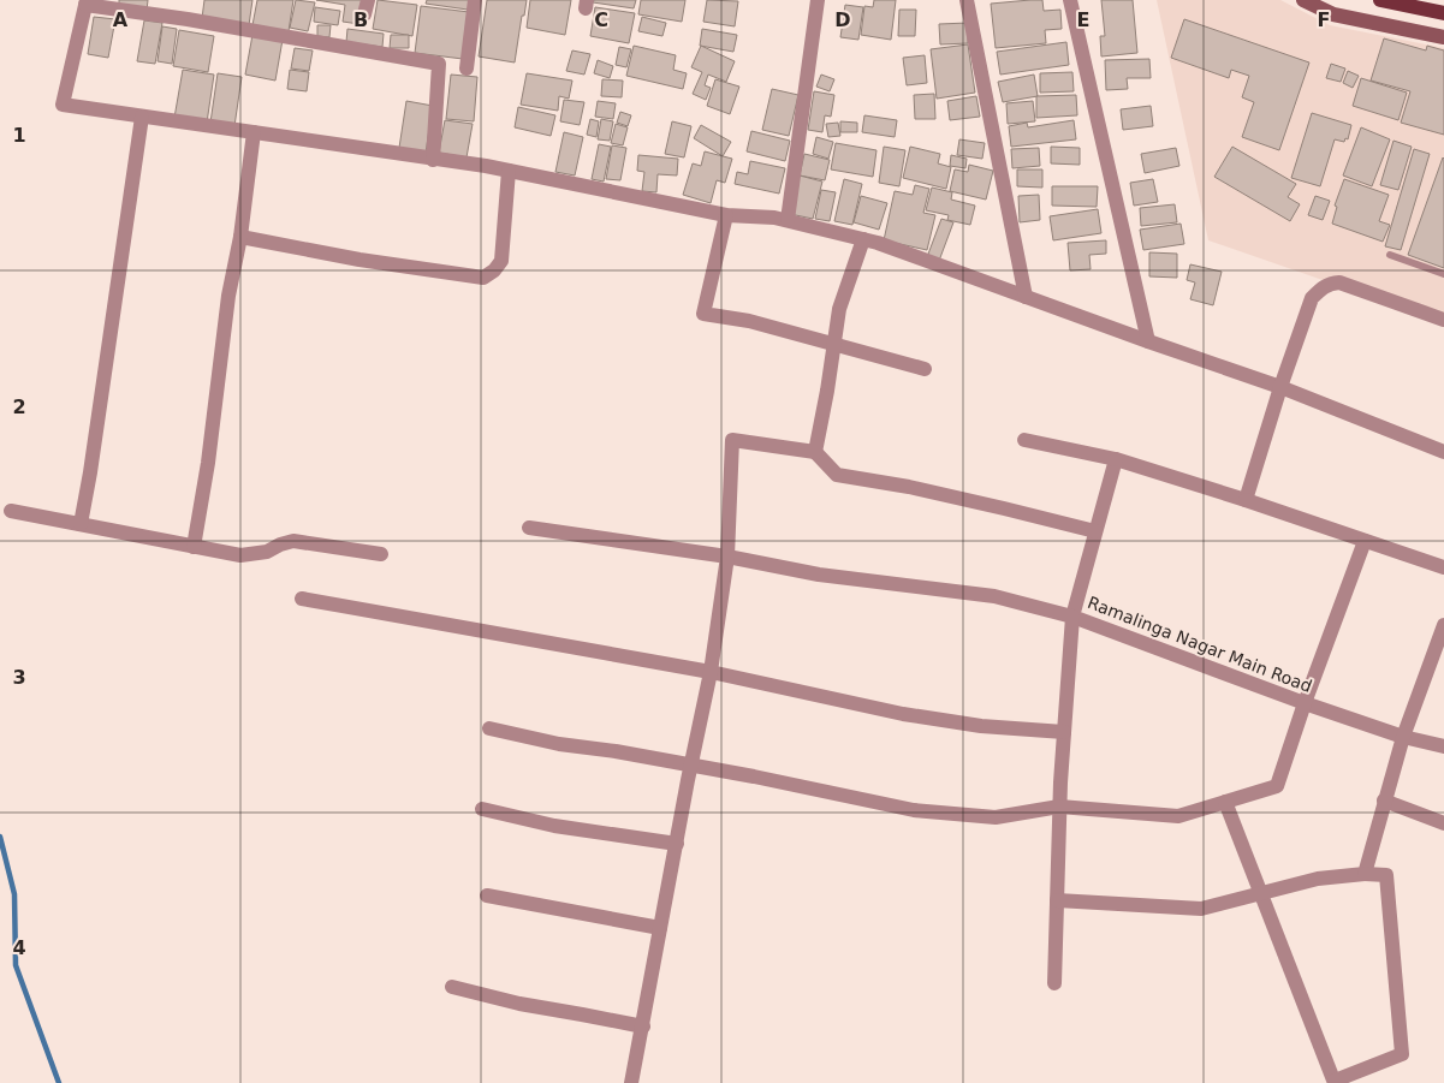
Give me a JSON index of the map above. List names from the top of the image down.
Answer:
{
  "streets": {
    "street": ["Ramalinga Nagar Main Road"]
  },
  "grid": {
    "columns": [
      "A",
      "B",
      "C",
      "D",
      "E",
      "F"
    ],
    "rows": [
      "1",
      "2",
      "3",
      "4"
    ]
  }
}
